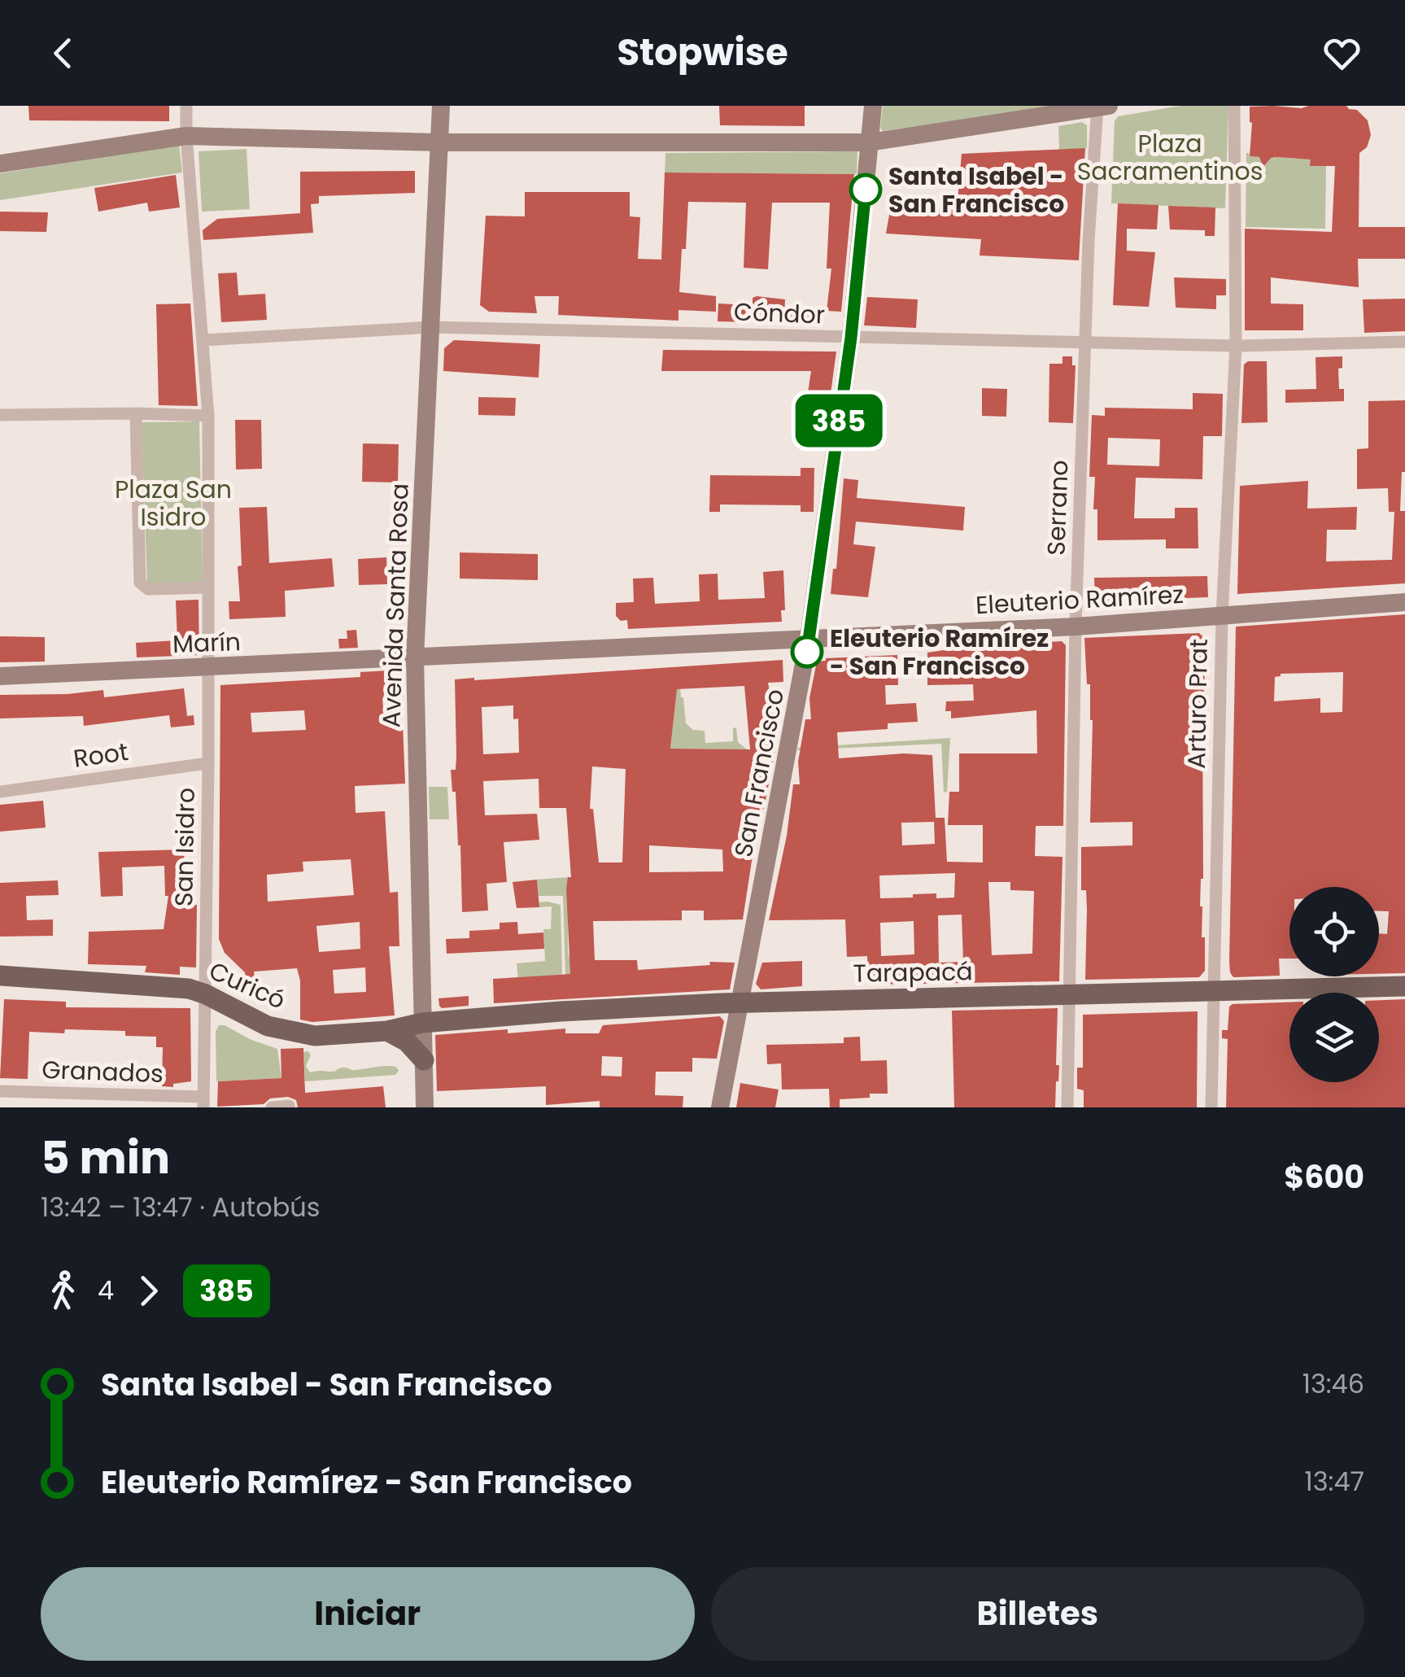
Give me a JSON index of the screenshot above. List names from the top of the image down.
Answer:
{
  "streets": {
    "main road": [
      "Eleuterio Ramírez",
      "Avenida Santa Rosa",
      "Marín",
      "San Francisco",
      "Tarapacá",
      "Curicó"
    ],
    "street": [
      "Cóndor",
      "Serrano",
      "Arturo Prat",
      "Root",
      "San Isidro",
      "Granados"
    ]
  },
  "crossings": [
    ["Cóndor", "Serrano"],
    ["Cóndor", "Avenida Santa Rosa"],
    ["Cóndor", "Arturo Prat"],
    ["Cóndor", "San Francisco"],
    ["Cóndor", "San Isidro"],
    ["Serrano", "Eleuterio Ramírez"],
    ["Serrano", "Tarapacá"],
    ["Eleuterio Ramírez", "Avenida Santa Rosa"],
    ["Eleuterio Ramírez", "Marín"],
    ["Eleuterio Ramírez", "Arturo Prat"],
    ["Eleuterio Ramírez", "San Francisco"],
    ["Avenida Santa Rosa", "Marín"],
    ["Avenida Santa Rosa", "Tarapacá"],
    ["Avenida Santa Rosa", "Curicó"],
    ["Marín", "San Isidro"],
    ["Arturo Prat", "Tarapacá"],
    ["Root", "San Isidro"],
    ["San Francisco", "Tarapacá"],
    ["San Isidro", "Curicó"],
    ["San Isidro", "Granados"],
    ["Tarapacá", "Curicó"]
  ],
  "parks": ["Plaza Sacramentinos", "Plaza San Isidro"],
  "places": ["Santa Isabel - San Francisco", "Eleuterio Ramírez - San Francisco"],
  "lines": ["bus line 385"],
  "page": {
    "header": "Stopwise",
    "on_map": "385",
    "heading": ["5 min", "13:42 – 13:47 · Autobús", "$600"],
    "legs": ["4", "385"],
    "list": [
      {
        "name": "Santa Isabel - San Francisco",
        "value": "13:46"
      },
      {
        "name": "Eleuterio Ramírez - San Francisco",
        "value": "13:47"
      }
    ],
    "buttons": ["Iniciar", "Billetes"]
  }
}
